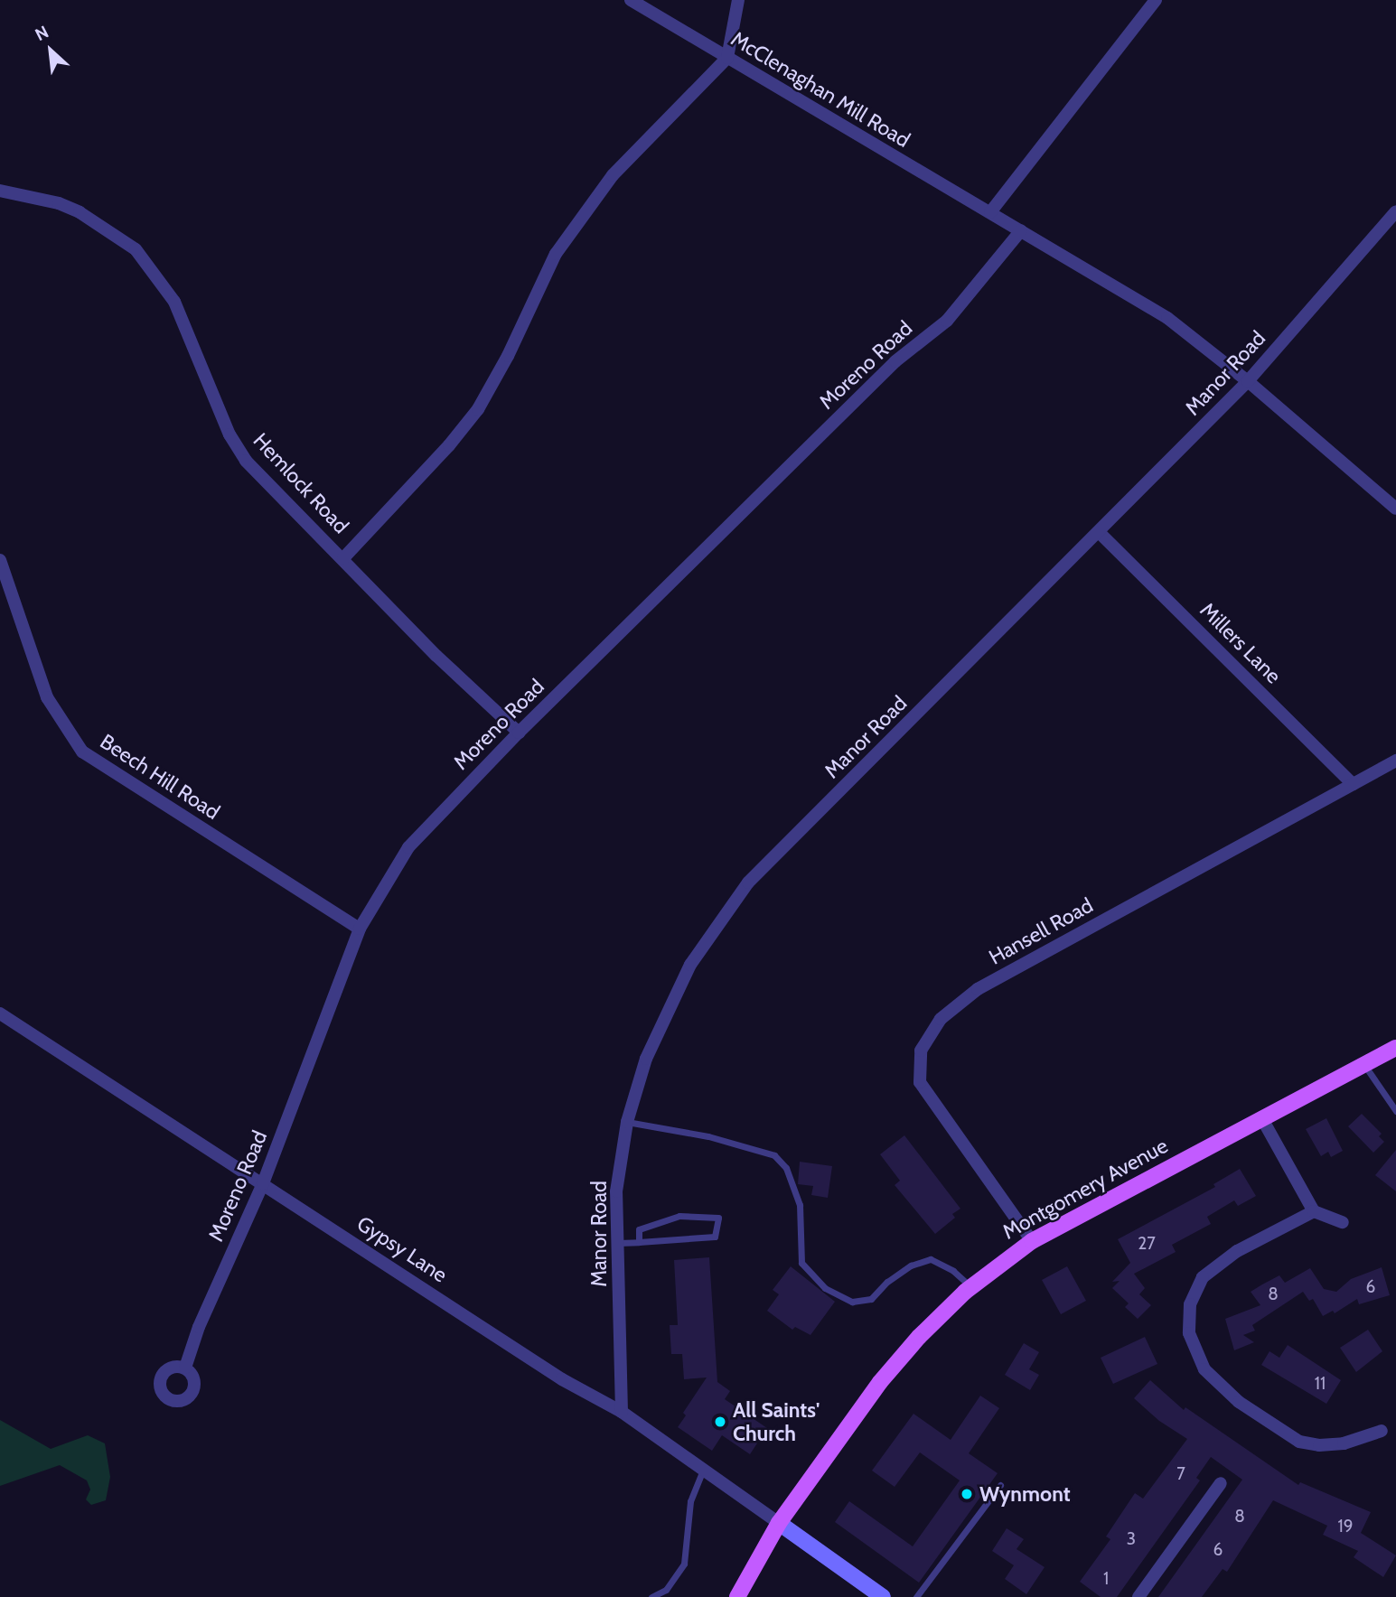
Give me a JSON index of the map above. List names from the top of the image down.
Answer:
{
  "streets": {
    "main road": ["Montgomery Avenue"],
    "street": [
      "McClenaghan Mill Road",
      "Moreno Road",
      "Manor Road",
      "Hemlock Road",
      "Millers Lane",
      "Beech Hill Road",
      "Hansell Road",
      "Gypsy Lane"
    ]
  },
  "crossings": [
    ["McClenaghan Mill Road", "Moreno Road"],
    ["Moreno Road", "Hemlock Road"],
    ["Moreno Road", "Beech Hill Road"],
    ["Moreno Road", "Gypsy Lane"],
    ["Manor Road", "Millers Lane"],
    ["Manor Road", "Gypsy Lane"],
    ["Millers Lane", "Hansell Road"],
    ["Hansell Road", "Montgomery Avenue"],
    ["Montgomery Avenue", "Gypsy Lane"]
  ],
  "places": ["All Saints' Church", "Wynmont"],
  "house_numbers": [
    "27",
    "6",
    "8",
    "11",
    "7",
    "8",
    "19",
    "3",
    "6",
    "1"
  ],
  "north": "top left"
}
